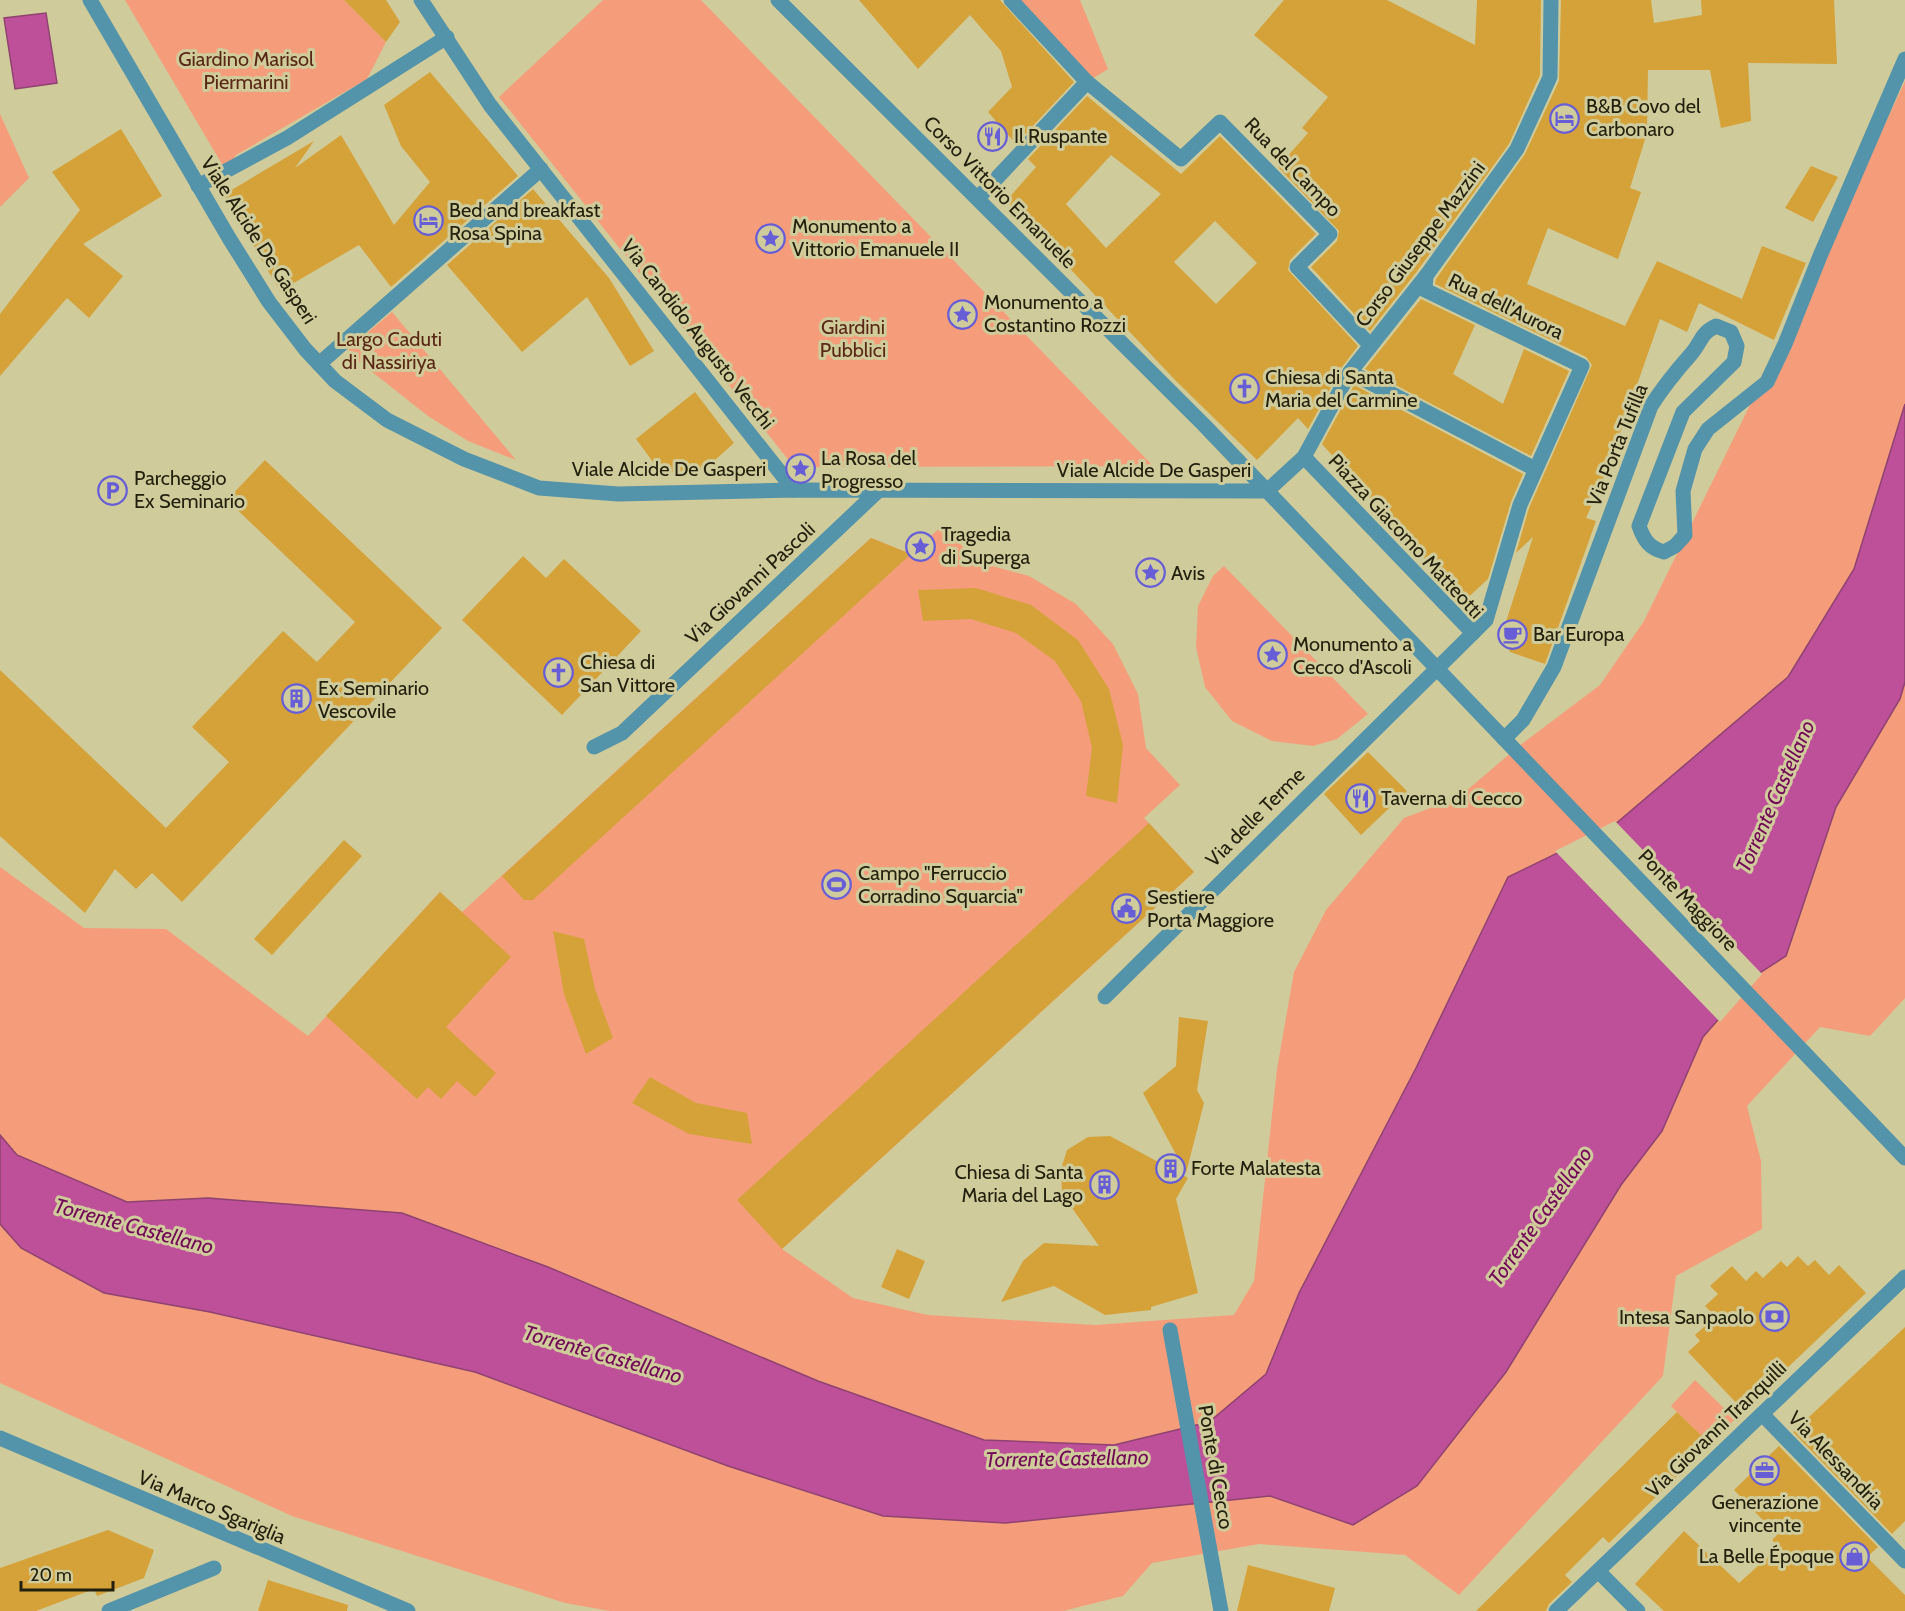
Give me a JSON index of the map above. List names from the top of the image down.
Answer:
{
  "streets": {
    "street": [
      "Rua del Campo",
      "Corso Vittorio Emanuele",
      "Viale Alcide De Gasperi",
      "Corso Giuseppe Mazzini",
      "Rua dell'Aurora",
      "Via Candido Augusto Vecchi",
      "Via Porta Tufilla",
      "Piazza Giacomo Matteotti",
      "Via Giovanni Pascoli",
      "Via delle Terme",
      "Ponte Maggiore",
      "Via Giovanni Tranquilli",
      "Via Alessandria",
      "Ponte di Cecco",
      "Via Marco Sgariglia"
    ]
  },
  "crossings": [
    ["Rua del Campo", "Corso Giuseppe Mazzini"],
    ["Corso Vittorio Emanuele", "Viale Alcide De Gasperi"],
    ["Corso Vittorio Emanuele", "Corso Giuseppe Mazzini"],
    ["Viale Alcide De Gasperi", "Corso Giuseppe Mazzini"],
    ["Viale Alcide De Gasperi", "Via Candido Augusto Vecchi"],
    ["Viale Alcide De Gasperi", "Via Giovanni Pascoli"],
    ["Corso Giuseppe Mazzini", "Rua dell'Aurora"],
    ["Corso Giuseppe Mazzini", "Piazza Giacomo Matteotti"],
    ["Via Porta Tufilla", "Ponte Maggiore"],
    ["Piazza Giacomo Matteotti", "Via delle Terme"],
    ["Via Giovanni Tranquilli", "Via Alessandria"]
  ],
  "water": ["Torrente Castellano"],
  "parks": ["Giardino Marisol Piermarini", "Giardini Pubblici", "Largo Caduti di Nassiriya"],
  "places": {
    "hotel": ["B&B Covo del Carbonaro", "Bed and breakfast Rosa Spina"],
    "restaurant": ["Il Ruspante", "Taverna di Cecco"],
    "place": [
      "Monumento a Vittorio Emanuele II",
      "Monumento a Costantino Rozzi",
      "La Rosa del Progresso",
      "Tragedia di Superga",
      "Avis",
      "Monumento a Cecco d'Ascoli"
    ],
    "church": ["Chiesa di Santa Maria del Carmine", "Chiesa di San Vittore"],
    "parking": ["Parcheggio Ex Seminario"],
    "cafe": ["Bar Europa"],
    "building": ["Ex Seminario Vescovile", "Forte Malatesta", "Chiesa di Santa Maria del Lago"],
    "sports": ["Campo \"Ferruccio Corradino Squarcia\""],
    "public building": ["Sestiere Porta Maggiore"],
    "bank": ["Intesa Sanpaolo"],
    "office": ["Generazione vincente"],
    "shop": ["La Belle Époque"]
  },
  "scale_bar": "20 m"
}
